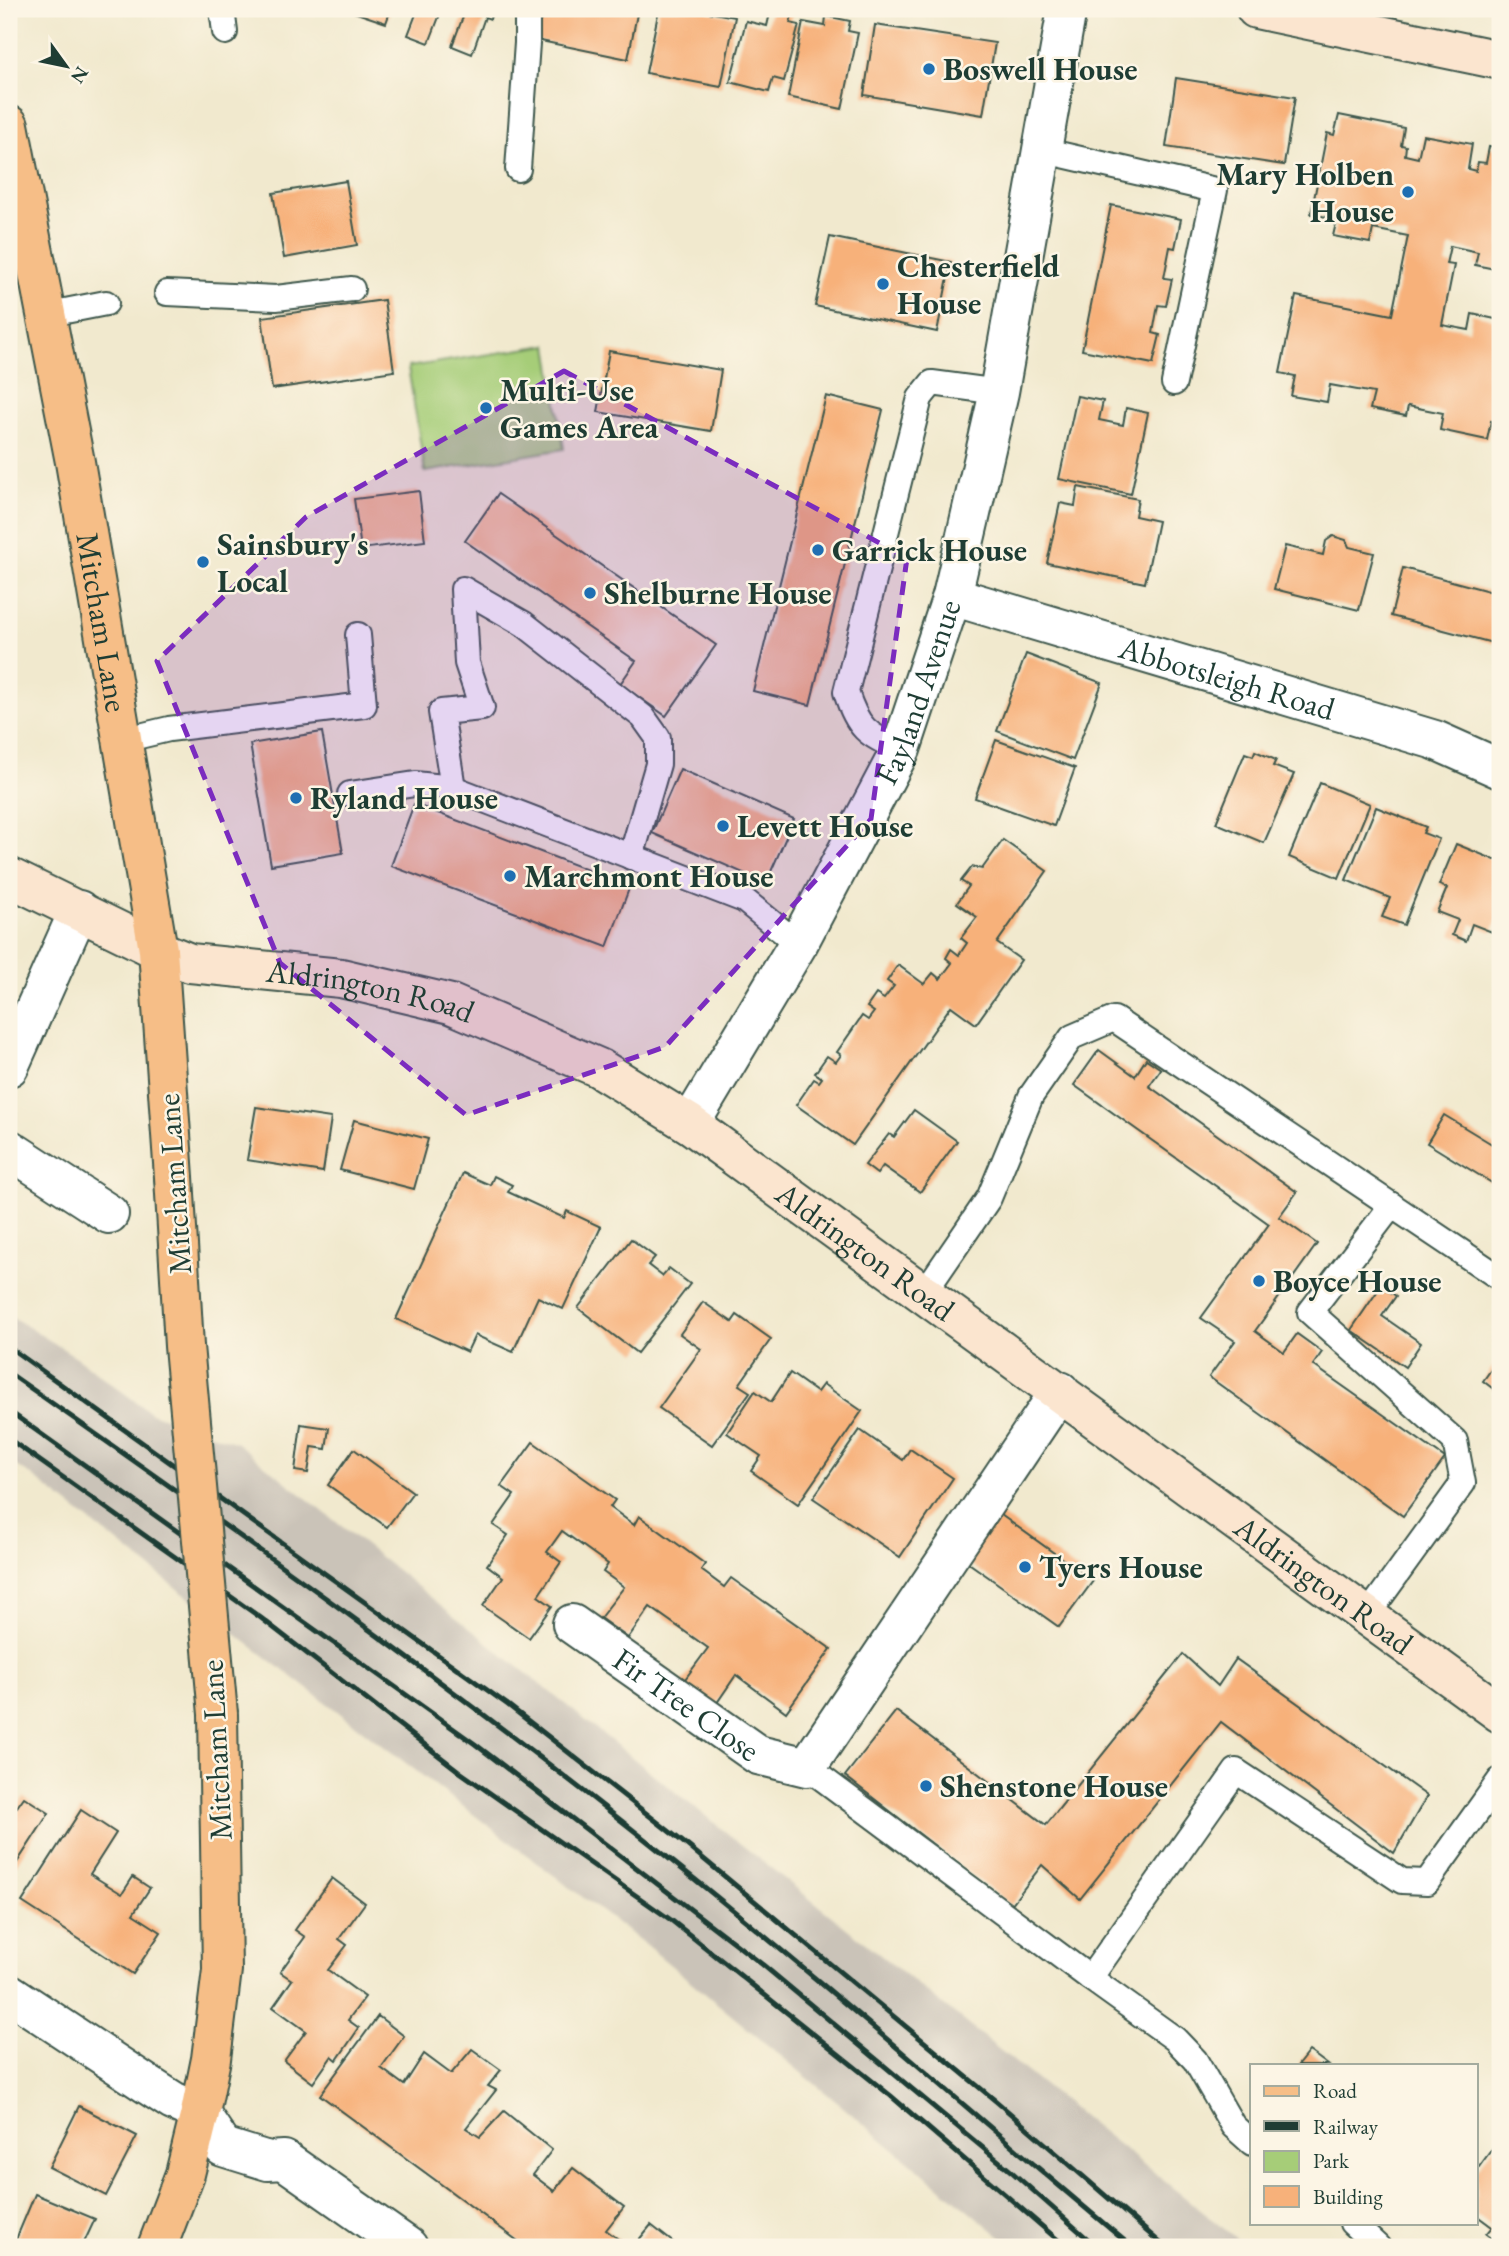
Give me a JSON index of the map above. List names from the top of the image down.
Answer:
{
  "streets": {
    "main road": ["Mitcham Lane"],
    "street": [
      "Abbotsleigh Road",
      "Fayland Avenue",
      "Aldrington Road",
      "Fir Tree Close"
    ]
  },
  "crossings": [
    ["Mitcham Lane", "Aldrington Road"],
    ["Abbotsleigh Road", "Fayland Avenue"],
    ["Fayland Avenue", "Aldrington Road"]
  ],
  "places": [
    "Boswell House",
    "Mary Holben House",
    "Chesterfield House",
    "Multi-Use Games Area",
    "Garrick House",
    "Sainsbury's Local",
    "Shelburne House",
    "Ryland House",
    "Levett House",
    "Marchmont House",
    "Boyce House",
    "Tyers House",
    "Shenstone House"
  ],
  "legend": [
    "Road",
    "Railway",
    "Park",
    "Building"
  ],
  "north": "bottom right"
}
